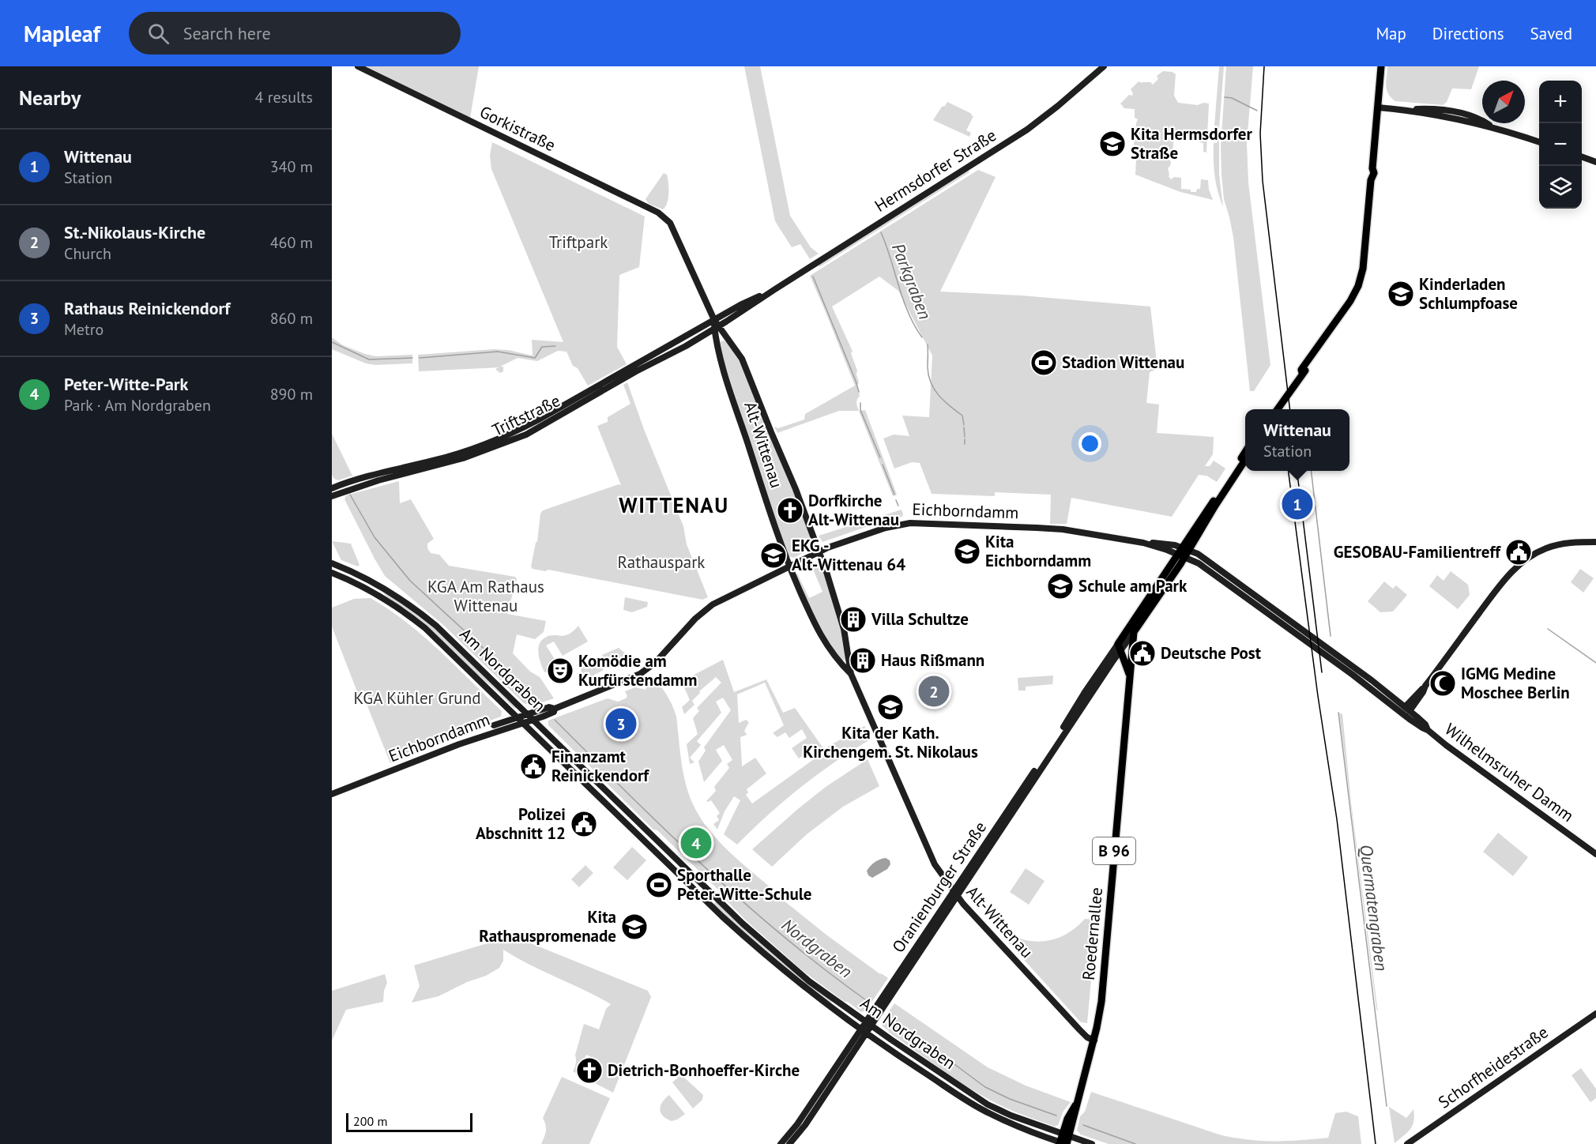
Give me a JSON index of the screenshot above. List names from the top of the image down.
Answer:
{
  "streets": {
    "main road": [
      "Gorkistraße",
      "Hermsdorfer Straße",
      "Triftstraße",
      "Alt-Wittenau",
      "Eichborndamm",
      "Am Nordgraben",
      "Wilhelmsruher Damm",
      "B 96",
      "Oranienburger Straße",
      "Roedernallee",
      "Schorfheidestraße"
    ]
  },
  "crossings": [
    ["Gorkistraße", "Alt-Wittenau"],
    ["Hermsdorfer Straße", "Triftstraße"],
    ["Hermsdorfer Straße", "Alt-Wittenau"],
    ["Triftstraße", "Alt-Wittenau"],
    ["Alt-Wittenau", "Eichborndamm"],
    ["Alt-Wittenau", "Oranienburger Straße"],
    ["Alt-Wittenau", "Roedernallee"],
    ["Eichborndamm", "Am Nordgraben"],
    ["Eichborndamm", "Wilhelmsruher Damm"],
    ["Eichborndamm", "Oranienburger Straße"],
    ["Am Nordgraben", "Oranienburger Straße"],
    ["Am Nordgraben", "Roedernallee"],
    ["Wilhelmsruher Damm", "Oranienburger Straße"],
    ["B 96", "Oranienburger Straße"],
    ["B 96", "Roedernallee"],
    ["Oranienburger Straße", "Roedernallee"]
  ],
  "districts": ["WITTENAU"],
  "water": ["Parkgraben", "Quermatengraben", "Nordgraben"],
  "parks": [
    "Triftpark",
    "Rathauspark",
    "KGA Am Rathaus Wittenau",
    "KGA Kühler Grund"
  ],
  "places": {
    "school or university": [
      "Kita Hermsdorfer Straße",
      "Kinderladen Schlumpfoase",
      "Kita Eichborndamm",
      "EKG - Alt-Wittenau 64",
      "Schule am Park",
      "Kita der Kath. Kirchengem. St. Nikolaus",
      "Kita Rathauspromenade"
    ],
    "sports": ["Stadion Wittenau", "Sporthalle Peter-Witte-Schule"],
    "church": ["Dorfkirche Alt-Wittenau", "Dietrich-Bonhoeffer-Kirche"],
    "public building": [
      "GESOBAU-Familientreff",
      "Deutsche Post",
      "Finanzamt Reinickendorf",
      "Polizei Abschnitt 12"
    ],
    "building": ["Villa Schultze", "Haus Rißmann"],
    "theatre": ["Komödie am Kurfürstendamm"],
    "mosque": ["IGMG Medine Moschee Berlin"]
  },
  "scale_bar": "200 m",
  "north": "top right",
  "page": {
    "header": "Mapleaf",
    "search": "Search here",
    "nav": ["Map", "Directions", "Saved"],
    "heading": ["Nearby", "4 results"],
    "map_buttons": ["+", "−"],
    "list": [
      {
        "mark": "1",
        "name": "Wittenau",
        "note": "Station",
        "value": "340 m"
      },
      {
        "mark": "2",
        "name": "St.-Nikolaus-Kirche",
        "note": "Church",
        "value": "460 m"
      },
      {
        "mark": "3",
        "name": "Rathaus Reinickendorf",
        "note": "Metro",
        "value": "860 m"
      },
      {
        "mark": "4",
        "name": "Peter-Witte-Park",
        "note": "Park · Am Nordgraben",
        "value": "890 m"
      }
    ],
    "popup": ["Wittenau", "Station"],
    "pins": [
      "1",
      "2",
      "3",
      "4"
    ],
    "scale": "200 m"
  }
}
